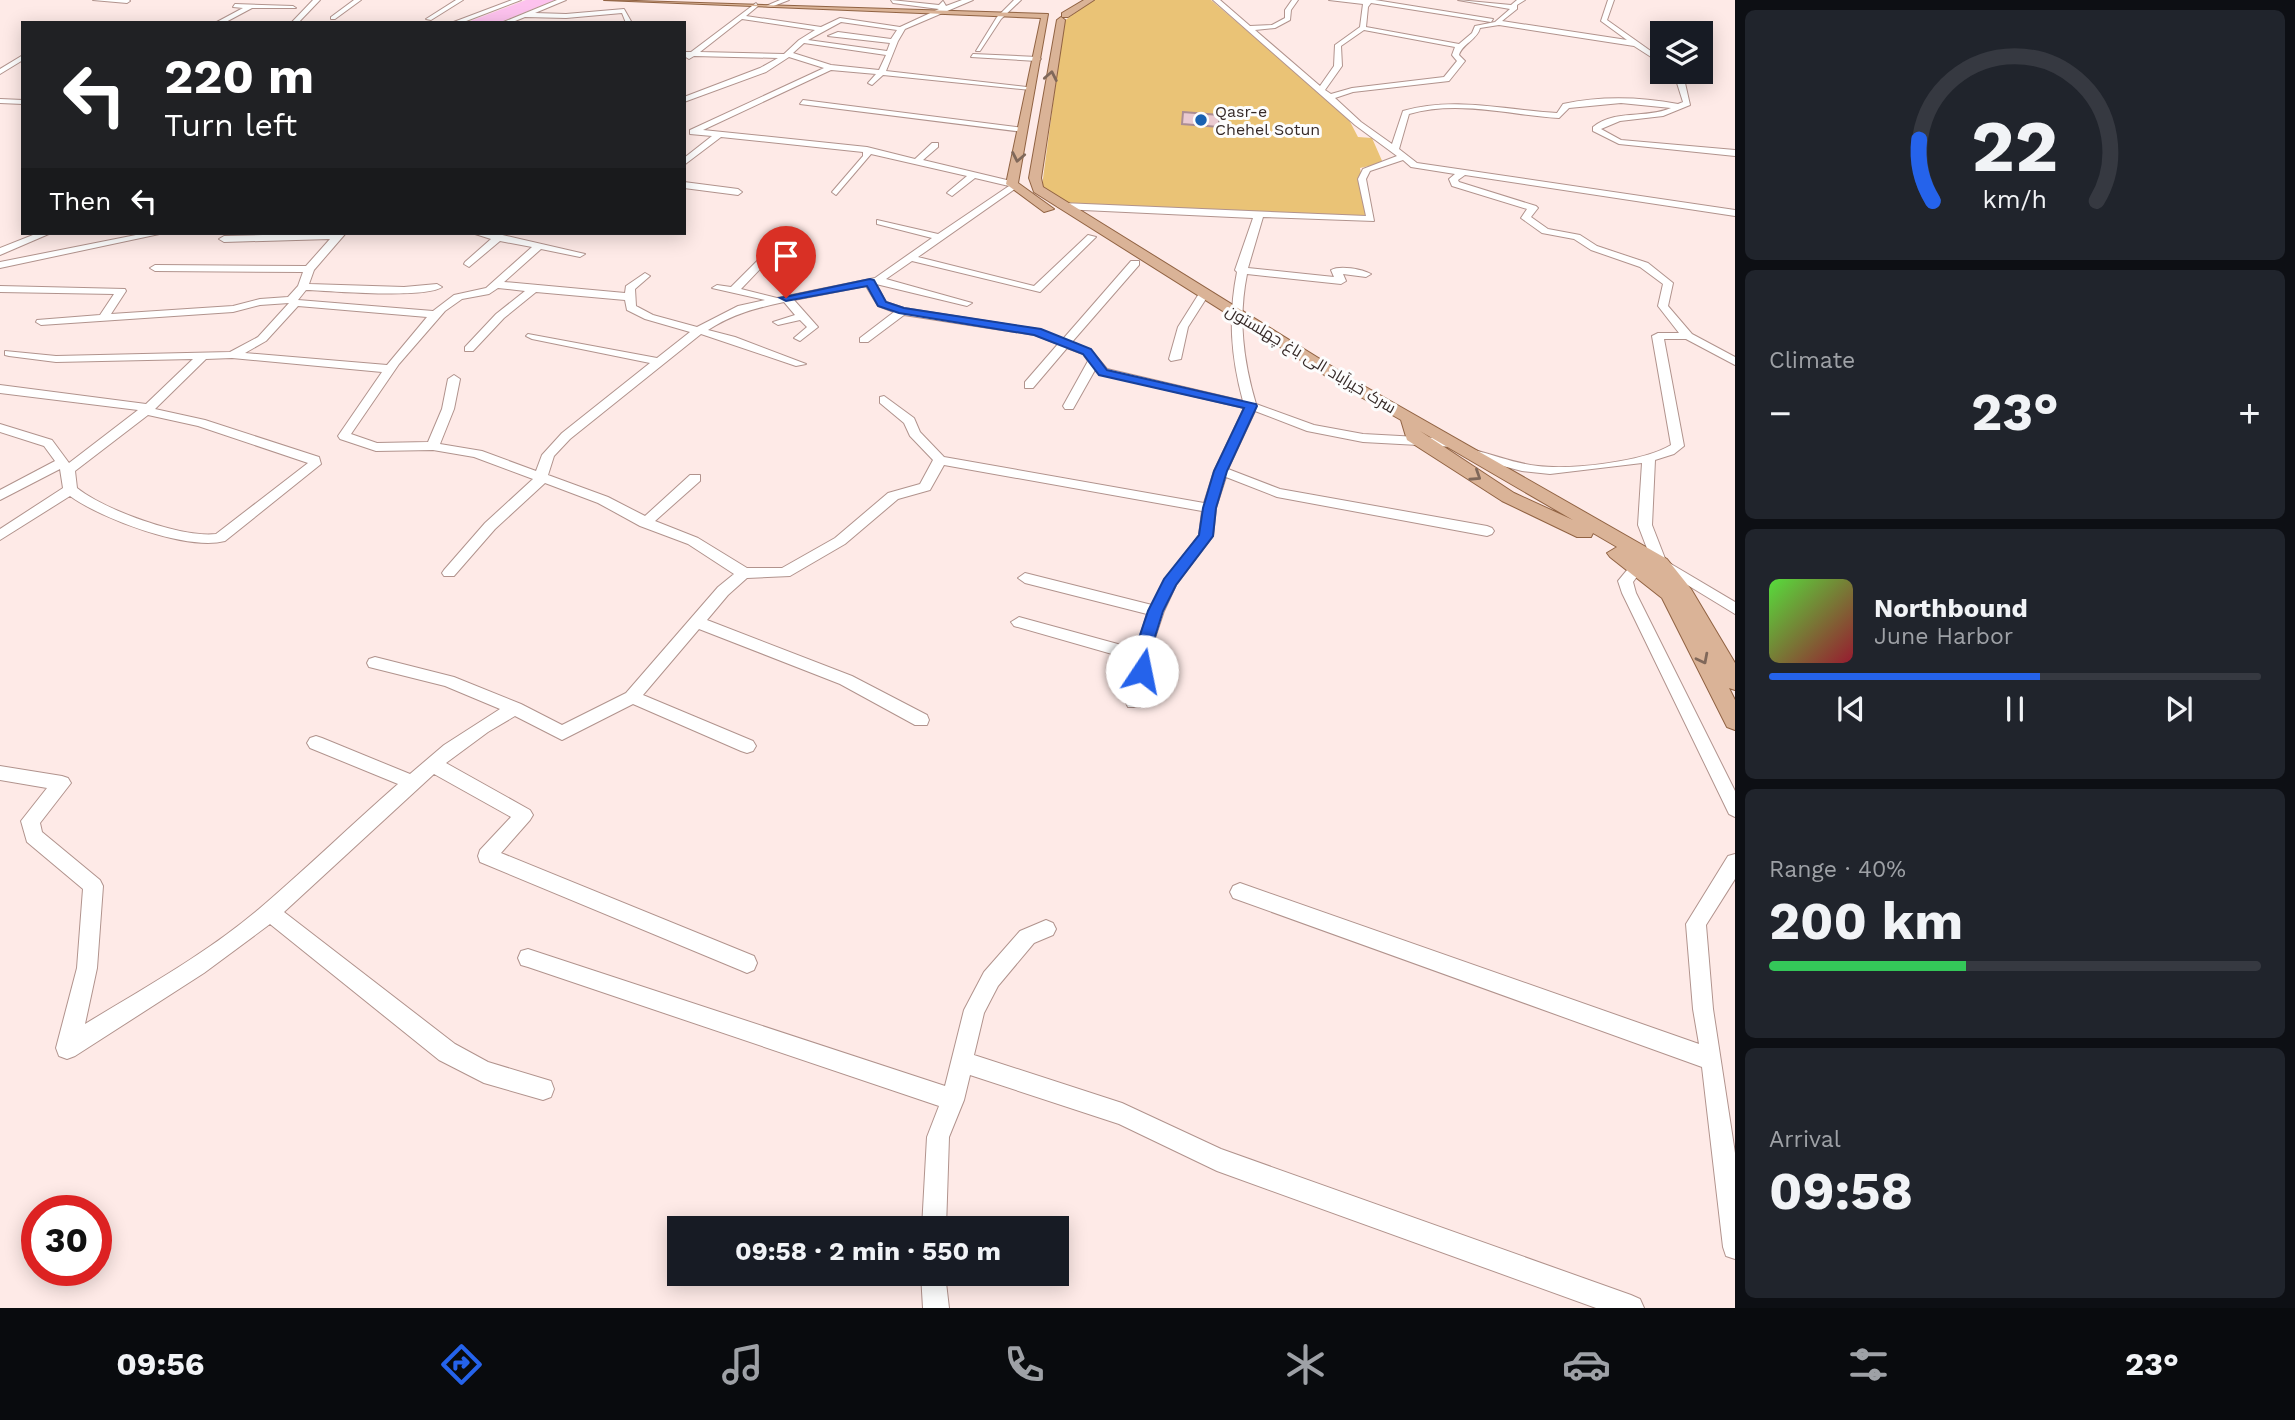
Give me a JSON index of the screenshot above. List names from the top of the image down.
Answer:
{
  "streets": {
    "main road": ["سرک خیرآباد الی باغ چهلستون"]
  },
  "places": ["Qasr-e Chehel Sotun"],
  "page": {
    "turn": ["220 m", "Turn left"],
    "then": "Then",
    "tile": [
      "Climate",
      ["Range · 40%", "200 km"],
      ["Arrival", "09:58"]
    ],
    "heat": ["−", "23°", "+"],
    "song": ["Northbound", "June Harbor"],
    "limit": "30",
    "trip": "09:58 · 2 min · 550 m",
    "tabs": ["09:56", "23°"],
    "gauge": ["22", "km/h"]
  }
}
